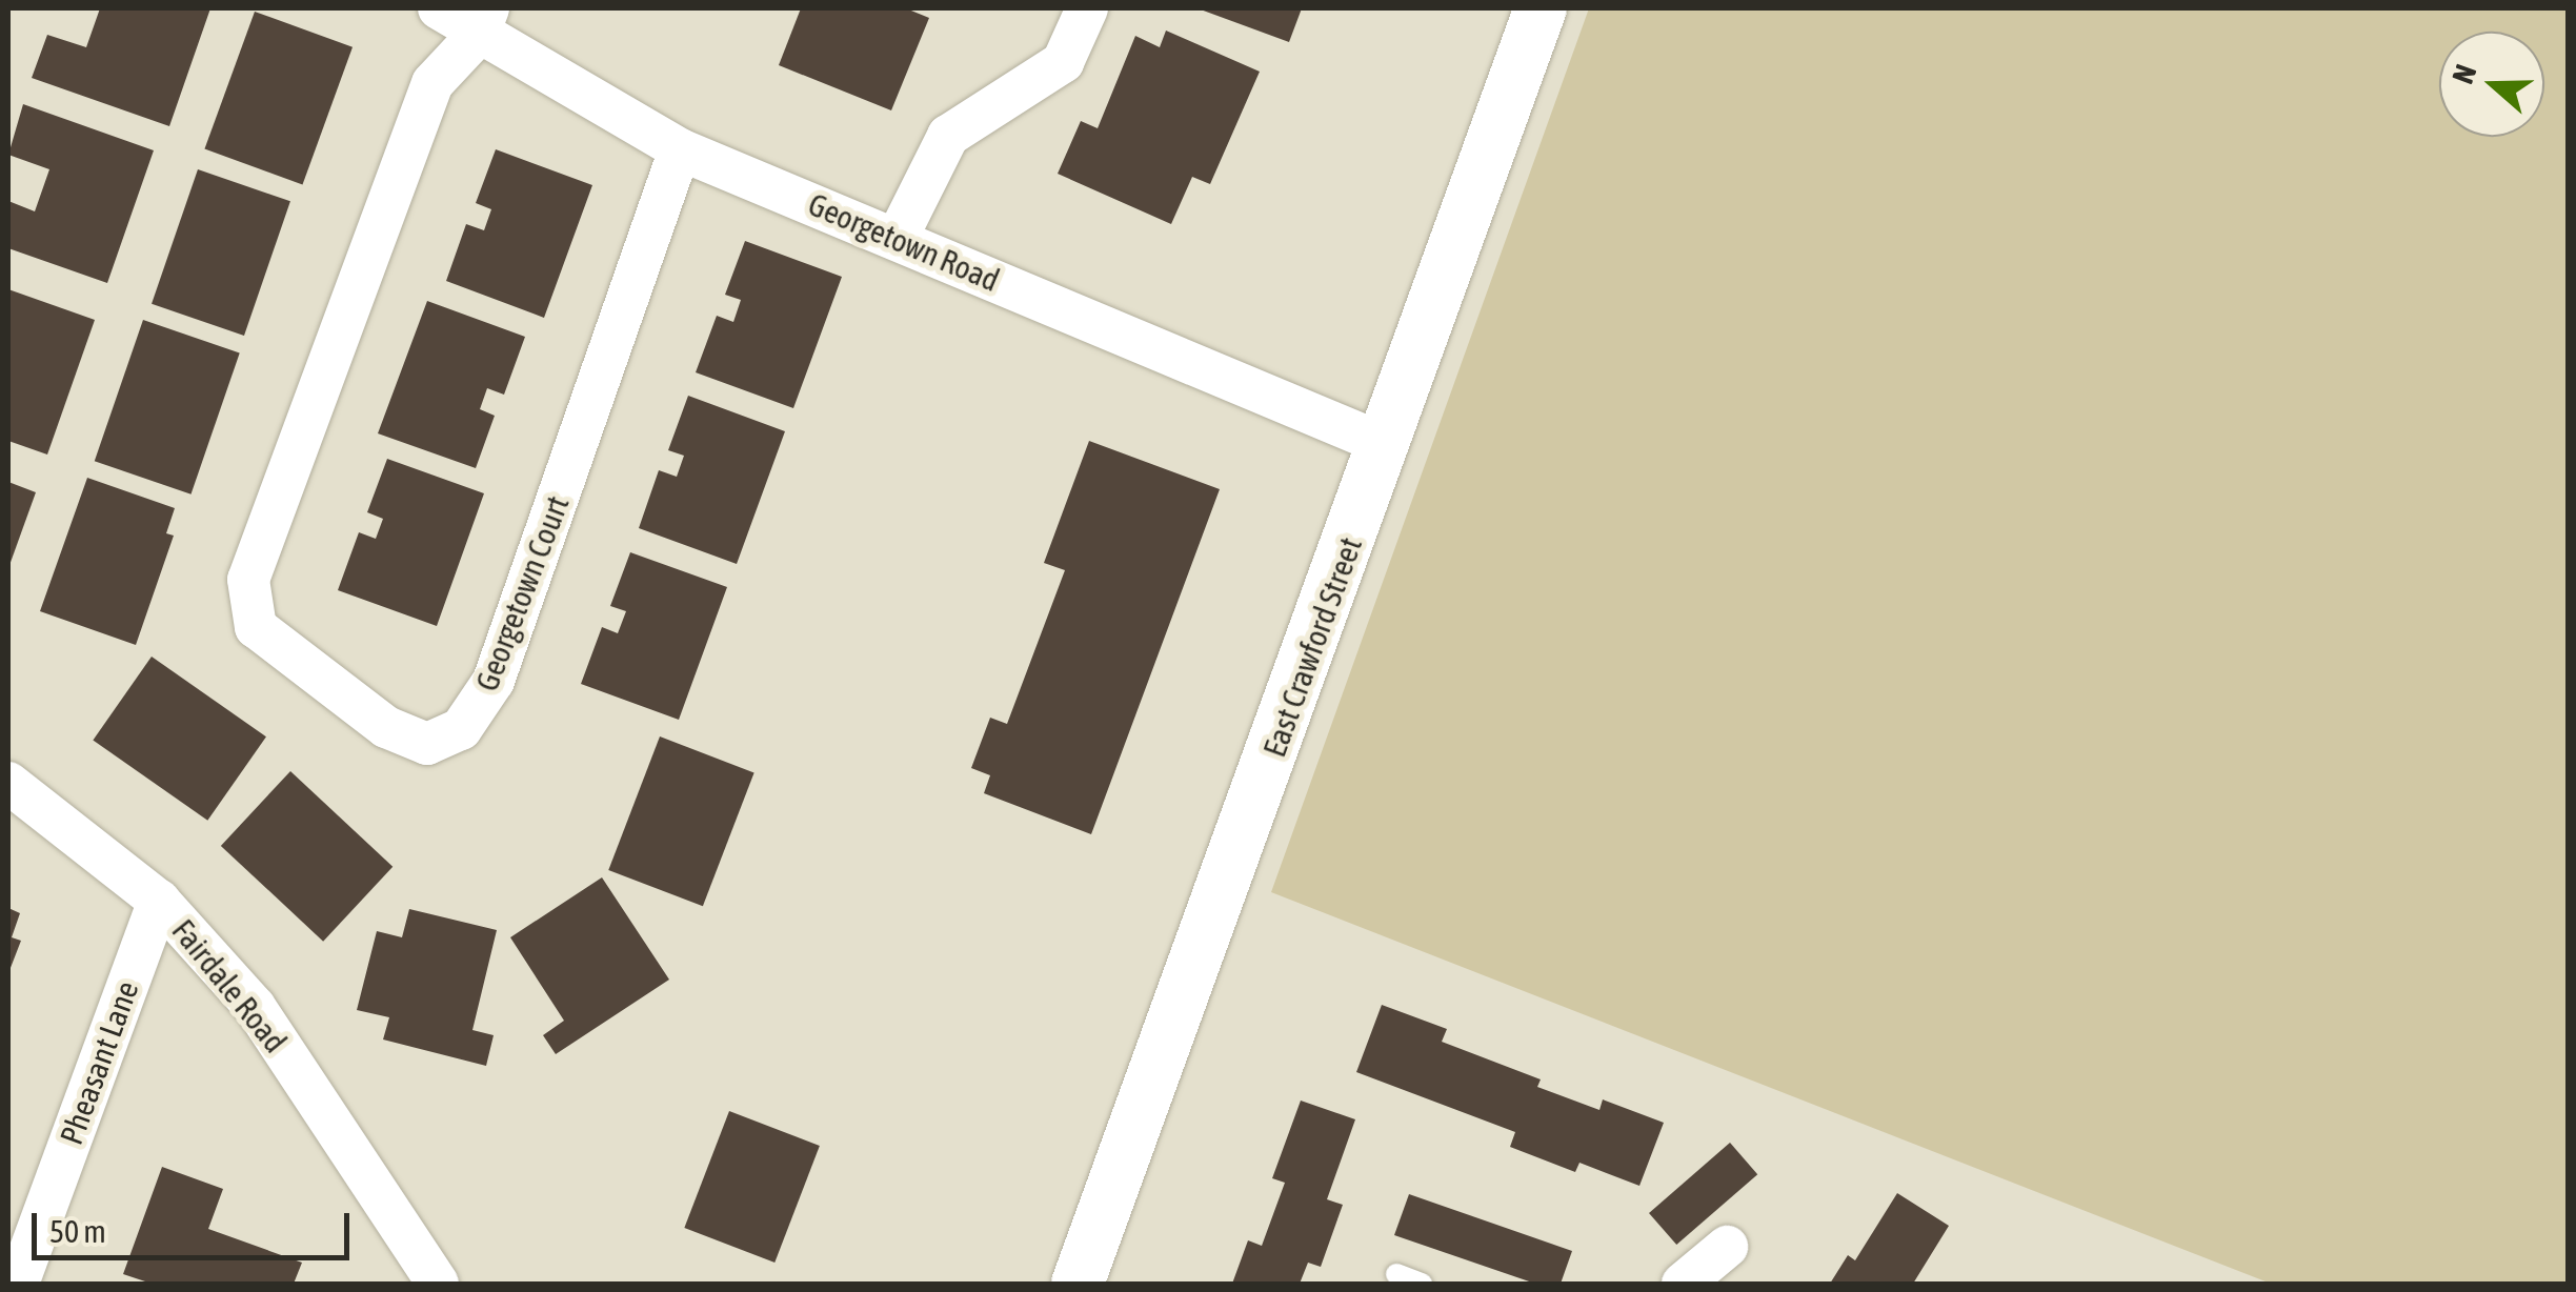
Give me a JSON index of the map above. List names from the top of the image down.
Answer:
{
  "streets": {
    "street": [
      "Georgetown Road",
      "Georgetown Court",
      "East Crawford Street",
      "Fairdale Road",
      "Pheasant Lane"
    ]
  },
  "crossings": [
    ["Georgetown Road", "Georgetown Court"],
    ["Georgetown Road", "East Crawford Street"],
    ["Fairdale Road", "Pheasant Lane"]
  ],
  "scale_bar": "50 m",
  "north": "left"
}
